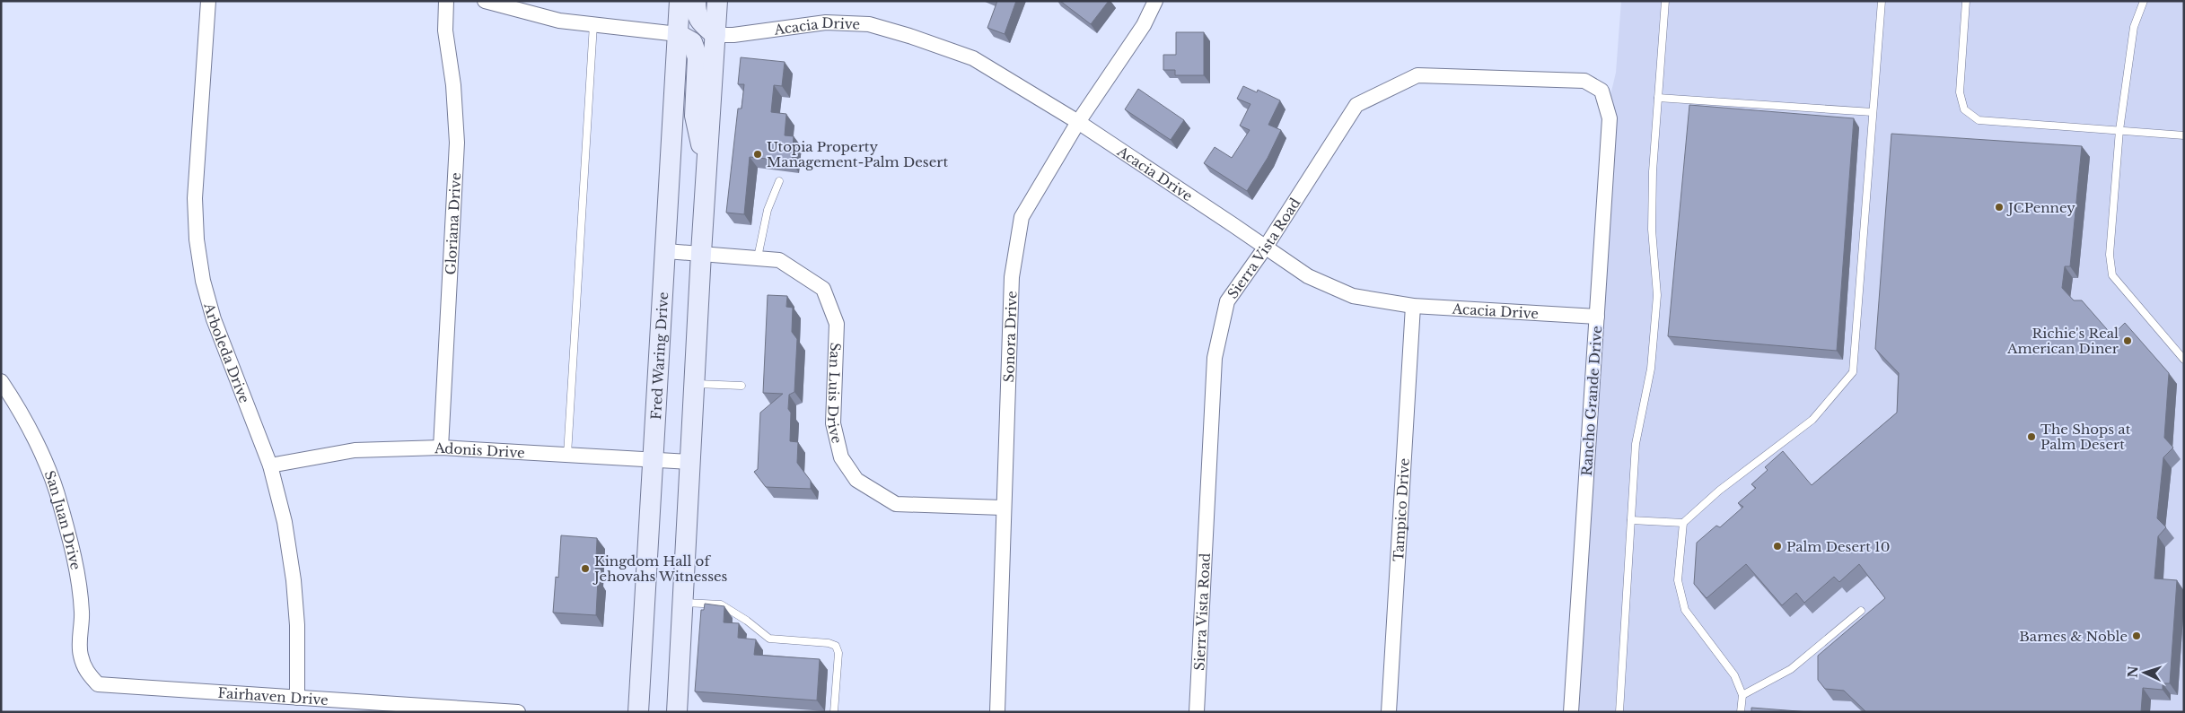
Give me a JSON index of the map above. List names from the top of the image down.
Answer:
{
  "streets": {
    "main road": ["Fred Waring Drive"],
    "street": [
      "Acacia Drive",
      "Gloriana Drive",
      "Sierra Vista Road",
      "Sonora Drive",
      "Arboleda Drive",
      "San Luis Drive",
      "Rancho Grande Drive",
      "Adonis Drive",
      "Tampico Drive",
      "San Juan Drive",
      "Fairhaven Drive"
    ]
  },
  "crossings": [
    ["Acacia Drive", "Sierra Vista Road"],
    ["Acacia Drive", "Sonora Drive"],
    ["Acacia Drive", "Rancho Grande Drive"],
    ["Acacia Drive", "Tampico Drive"],
    ["Gloriana Drive", "Adonis Drive"],
    ["Sierra Vista Road", "Rancho Grande Drive"],
    ["Sonora Drive", "San Luis Drive"],
    ["Arboleda Drive", "Adonis Drive"],
    ["Arboleda Drive", "Fairhaven Drive"],
    ["Fred Waring Drive", "San Luis Drive"],
    ["Fred Waring Drive", "Adonis Drive"],
    ["San Juan Drive", "Fairhaven Drive"]
  ],
  "places": [
    "Utopia Property Management-Palm Desert",
    "JCPenney",
    "Richie's Real American Diner",
    "The Shops at Palm Desert",
    "Palm Desert 10",
    "Kingdom Hall of Jehovahs Witnesses",
    "Barnes & Noble"
  ],
  "north": "left"
}
